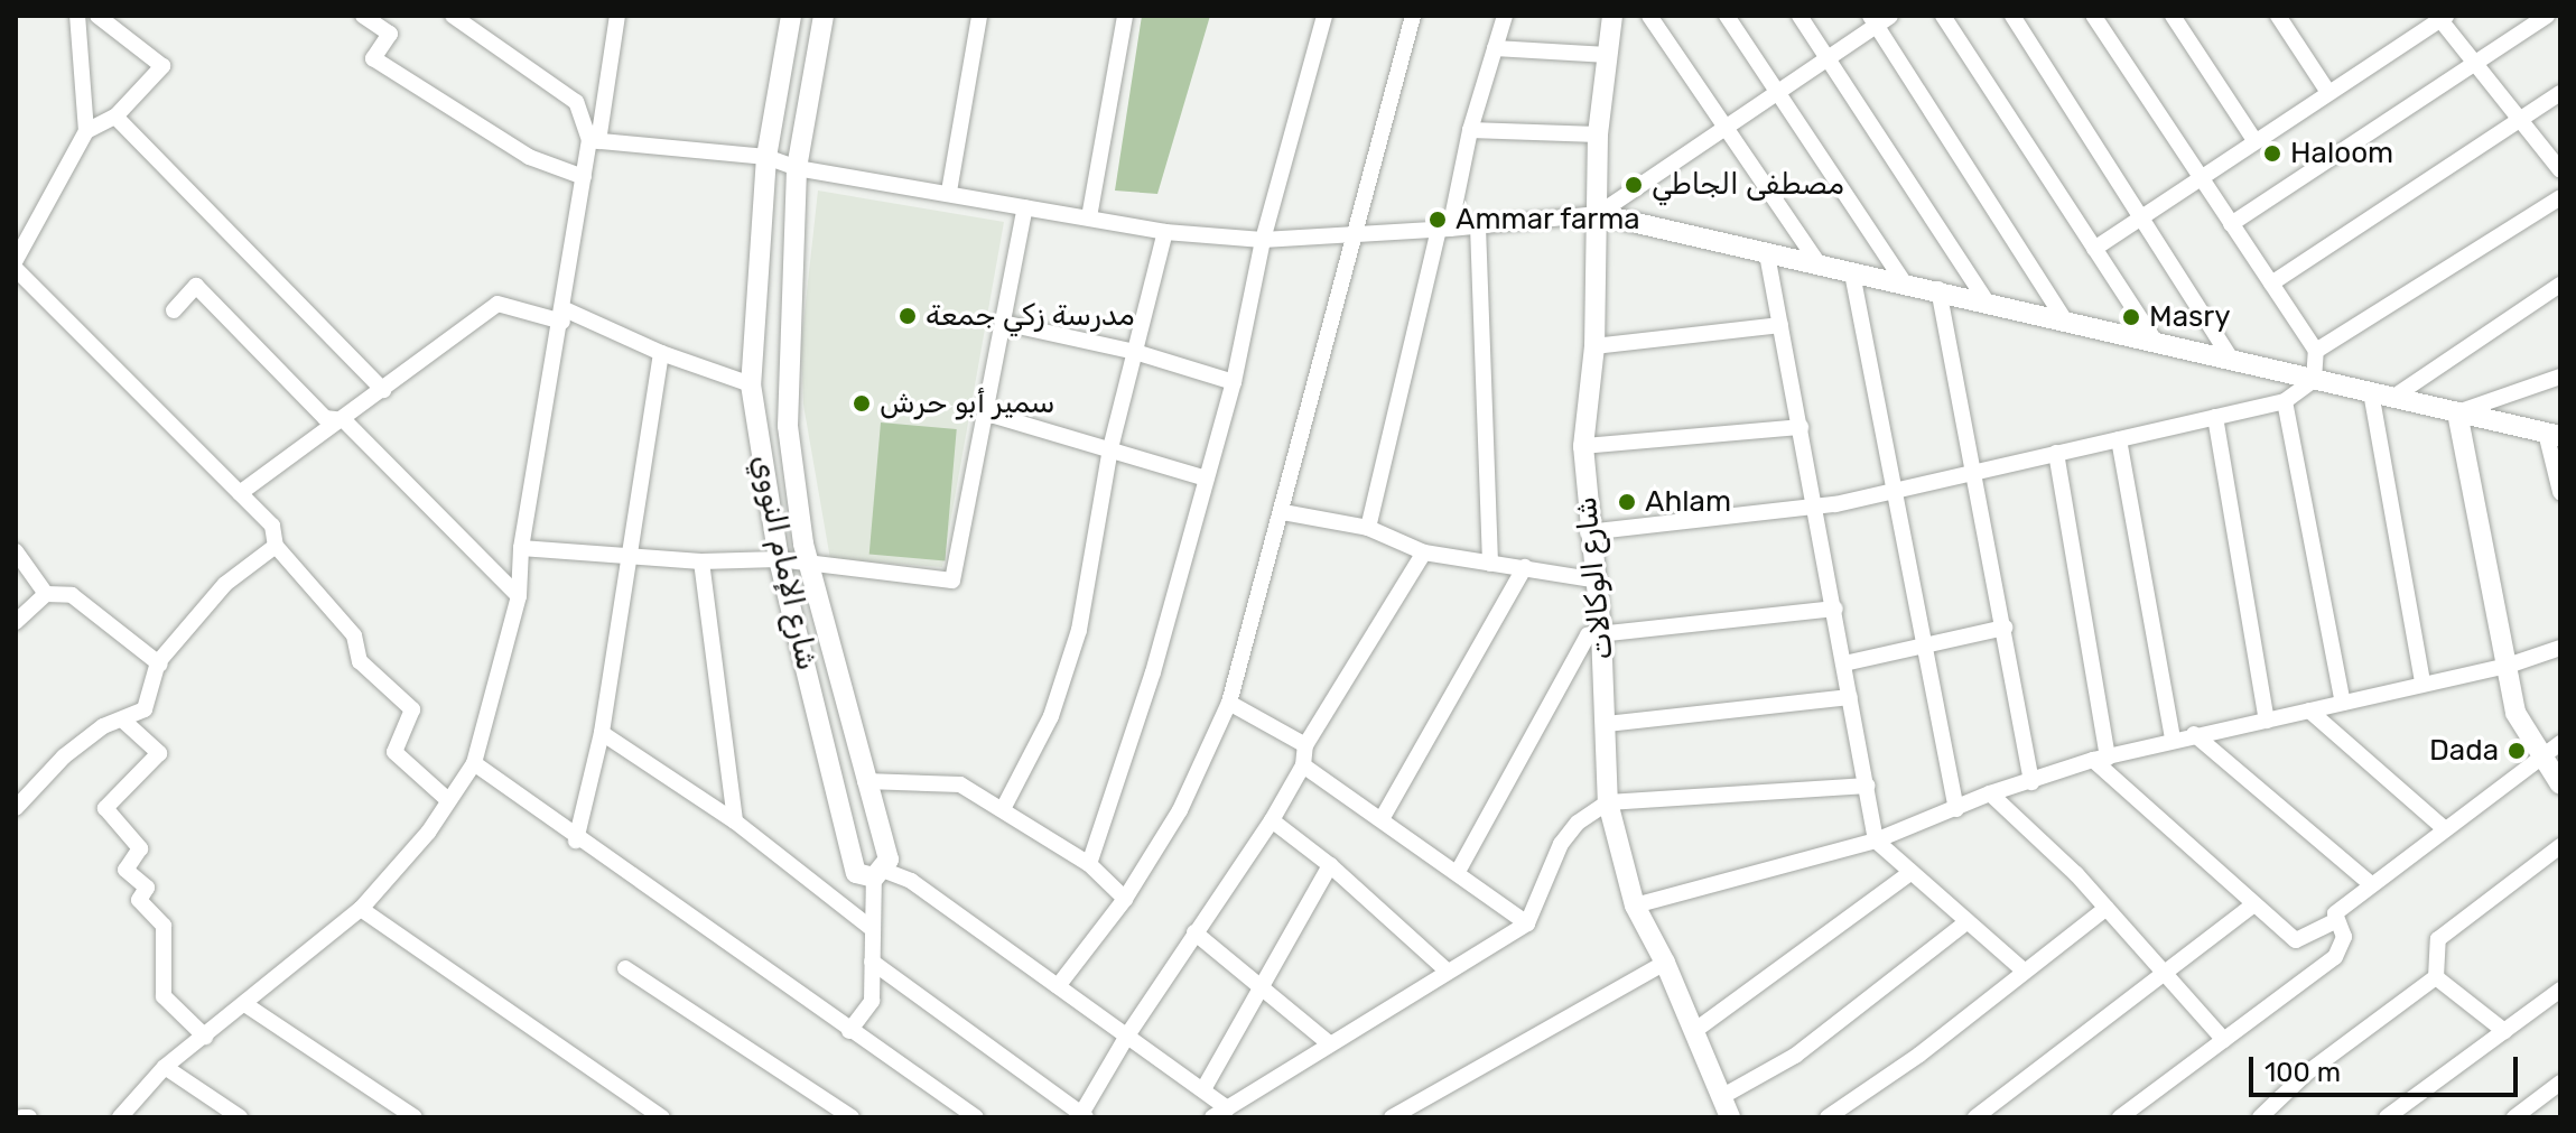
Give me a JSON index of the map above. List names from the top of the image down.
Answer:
{
  "streets": {
    "street": ["شارع الإمام النووي", "شارع الوكالات"]
  },
  "places": [
    "Haloom",
    "مصطفى الجاطي",
    "Ammar farma",
    "مدرسة زكي جمعة",
    "Masry",
    "سمير أبو حرش",
    "Ahlam",
    "Dada"
  ],
  "scale_bar": "100 m"
}
